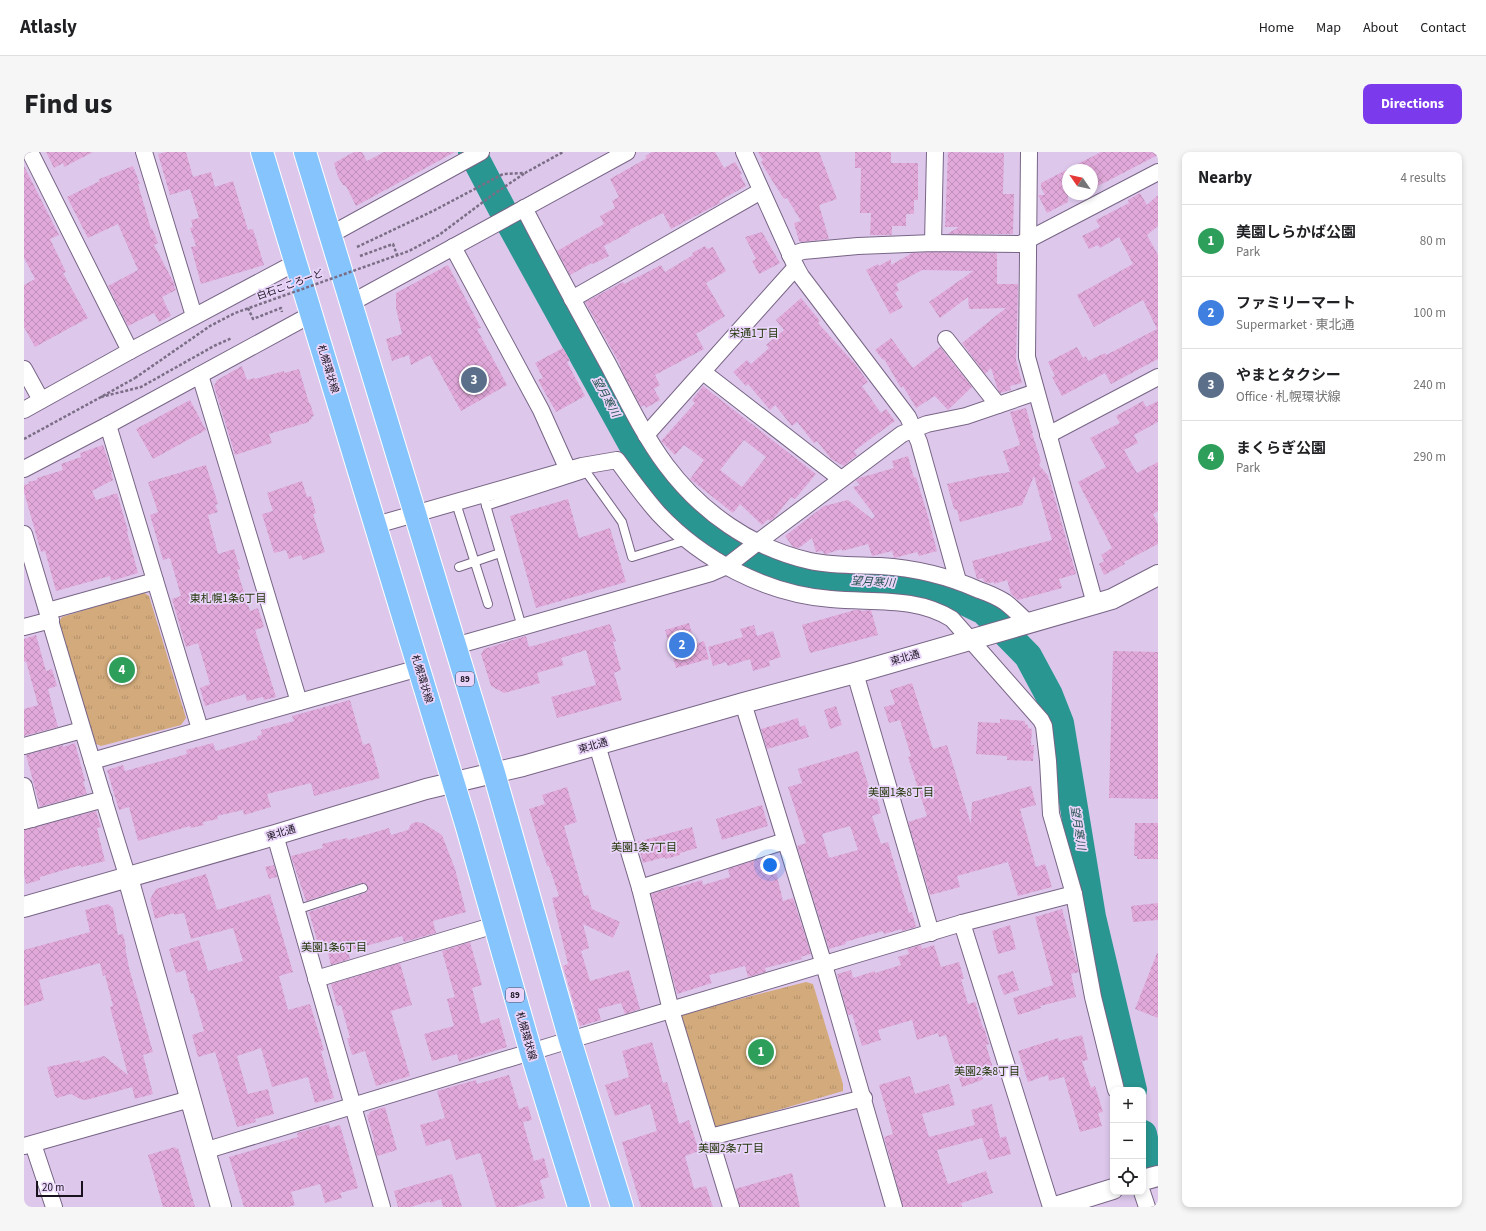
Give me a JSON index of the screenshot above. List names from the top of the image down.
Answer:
{
  "streets": {
    "main road": ["札幌環状線", "89"],
    "street": ["東北通"],
    "path": ["白石こころーど"]
  },
  "crossings": [
    ["札幌環状線", "東北通"],
    ["東北通", "89"]
  ],
  "districts": [
    "栄通1丁目",
    "東札幌1条6丁目",
    "美園1条8丁目",
    "美園1条7丁目",
    "美園1条6丁目",
    "美園2条8丁目",
    "美園2条7丁目"
  ],
  "water": ["望月寒川"],
  "scale_bar": "20 m",
  "north": "top left",
  "page": {
    "header": "Atlasly",
    "nav": [
      "Home",
      "Map",
      "About",
      "Contact"
    ],
    "title": "Find us",
    "buttons": "Directions",
    "heading": ["Nearby", "4 results"],
    "list": [
      {
        "mark": "1",
        "name": "美園しらかば公園",
        "note": "Park",
        "value": "80 m"
      },
      {
        "mark": "2",
        "name": "ファミリーマート",
        "note": "Supermarket · 東北通",
        "value": "100 m"
      },
      {
        "mark": "3",
        "name": "やまとタクシー",
        "note": "Office · 札幌環状線",
        "value": "240 m"
      },
      {
        "mark": "4",
        "name": "まくらぎ公園",
        "note": "Park",
        "value": "290 m"
      }
    ],
    "pins": [
      "3",
      "2",
      "4",
      "1"
    ],
    "map_buttons": ["+", "−"],
    "scale": "20 m"
  }
}
